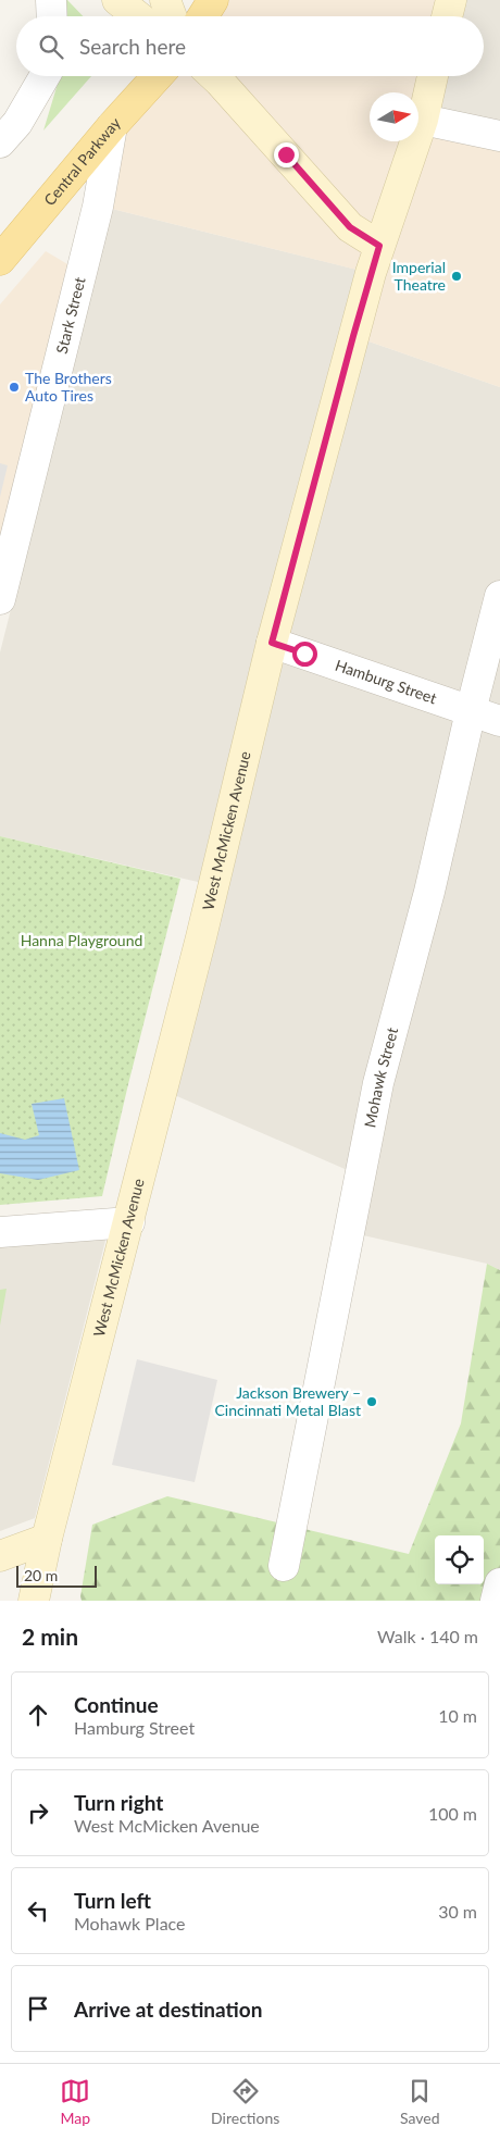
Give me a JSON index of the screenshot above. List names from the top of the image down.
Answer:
{
  "streets": {
    "main road": ["Central Parkway"],
    "street": [
      "Stark Street",
      "Hamburg Street",
      "West McMicken Avenue",
      "Mohawk Street"
    ]
  },
  "crossings": [
    ["Central Parkway", "Stark Street"],
    ["Hamburg Street", "West McMicken Avenue"],
    ["Hamburg Street", "Mohawk Street"]
  ],
  "parks": ["Hanna Playground"],
  "places": ["Imperial Theatre", "The Brothers Auto Tires", "Jackson Brewery – Cincinnati Metal Blast"],
  "scale_bar": "20 m",
  "north": "right",
  "page": {
    "search": "Search here",
    "scale": "20 m",
    "heading": ["2 min", "Walk · 140 m"],
    "list": [
      ["Continue", "Hamburg Street", "10 m"],
      ["Turn right", "West McMicken Avenue", "100 m"],
      ["Turn left", "Mohawk Place", "30 m"],
      "Arrive at destination"
    ],
    "nav": ["Map", "Directions", "Saved"]
  }
}
